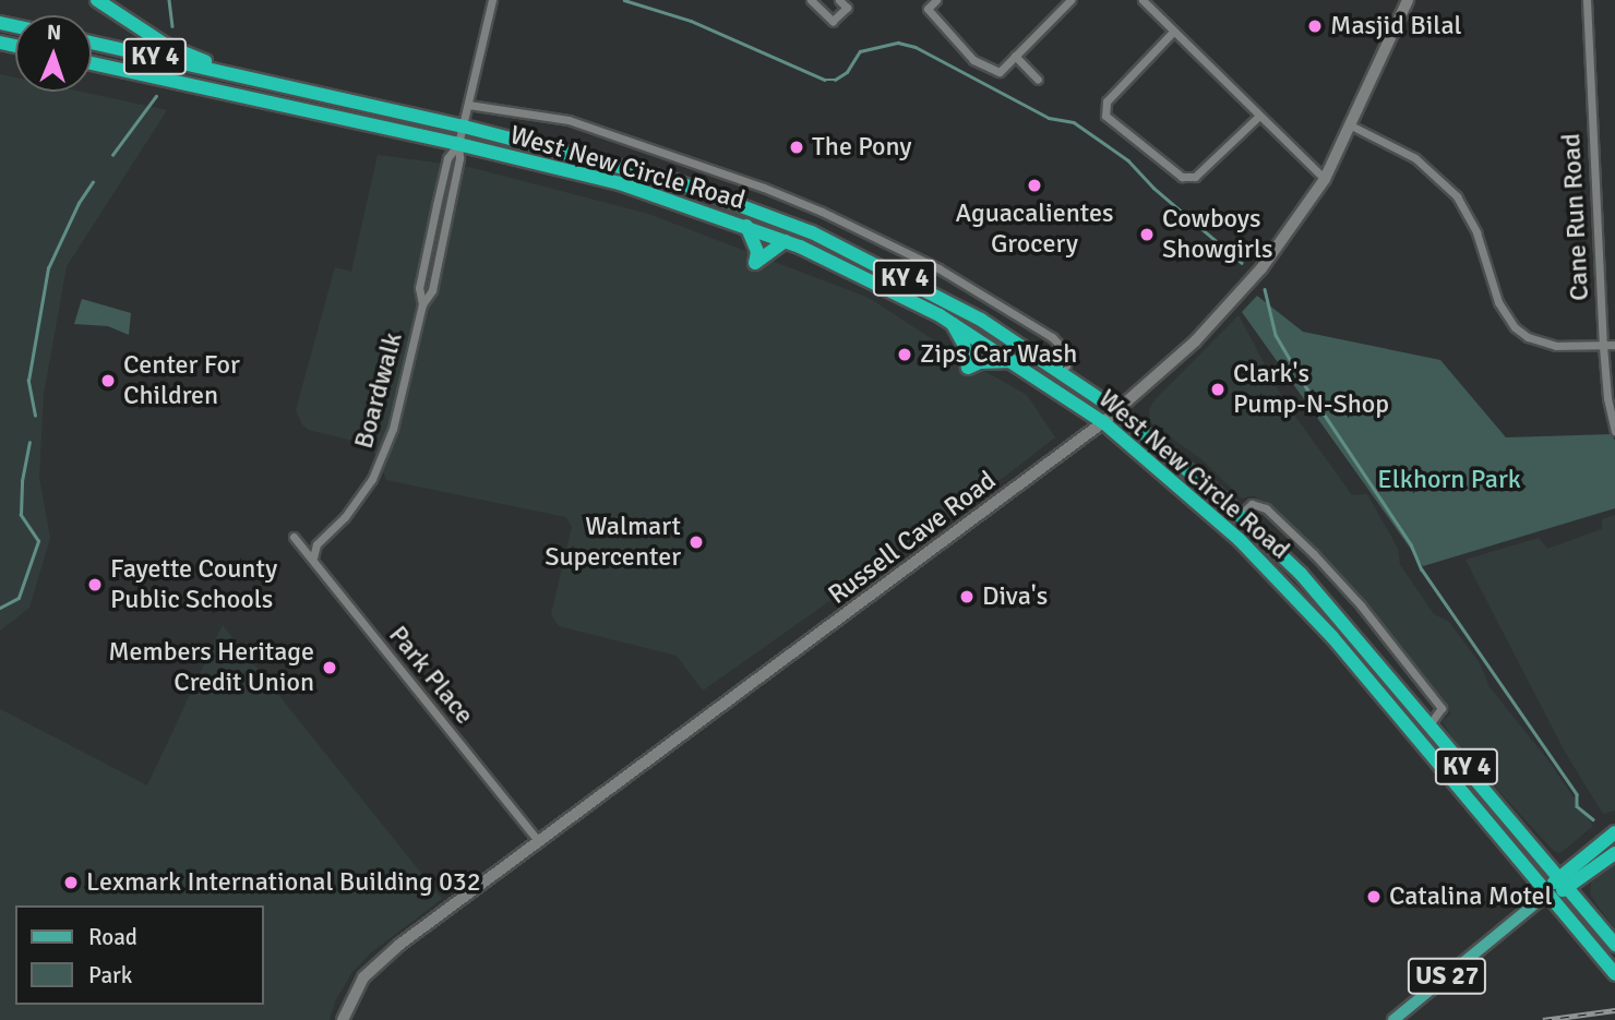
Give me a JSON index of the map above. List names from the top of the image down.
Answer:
{
  "streets": {
    "highway": ["KY 4", "West New Circle Road", "US 27"],
    "street": [
      "Cane Run Road",
      "Boardwalk",
      "Russell Cave Road",
      "Park Place"
    ]
  },
  "crossings": [
    ["West New Circle Road", "Boardwalk"],
    ["West New Circle Road", "Russell Cave Road"],
    ["West New Circle Road", "US 27"],
    ["Boardwalk", "Park Place"],
    ["Russell Cave Road", "Park Place"]
  ],
  "parks": ["Elkhorn Park"],
  "places": [
    "Masjid Bilal",
    "The Pony",
    "Aguacalientes Grocery",
    "Cowboys Showgirls",
    "Zips Car Wash",
    "Center For Children",
    "Clark's Pump-N-Shop",
    "Walmart Supercenter",
    "Fayette County Public Schools",
    "Diva's",
    "Members Heritage Credit Union",
    "Lexmark International Building 032",
    "Catalina Motel"
  ],
  "legend": ["Road", "Park"],
  "north": "top"
}
